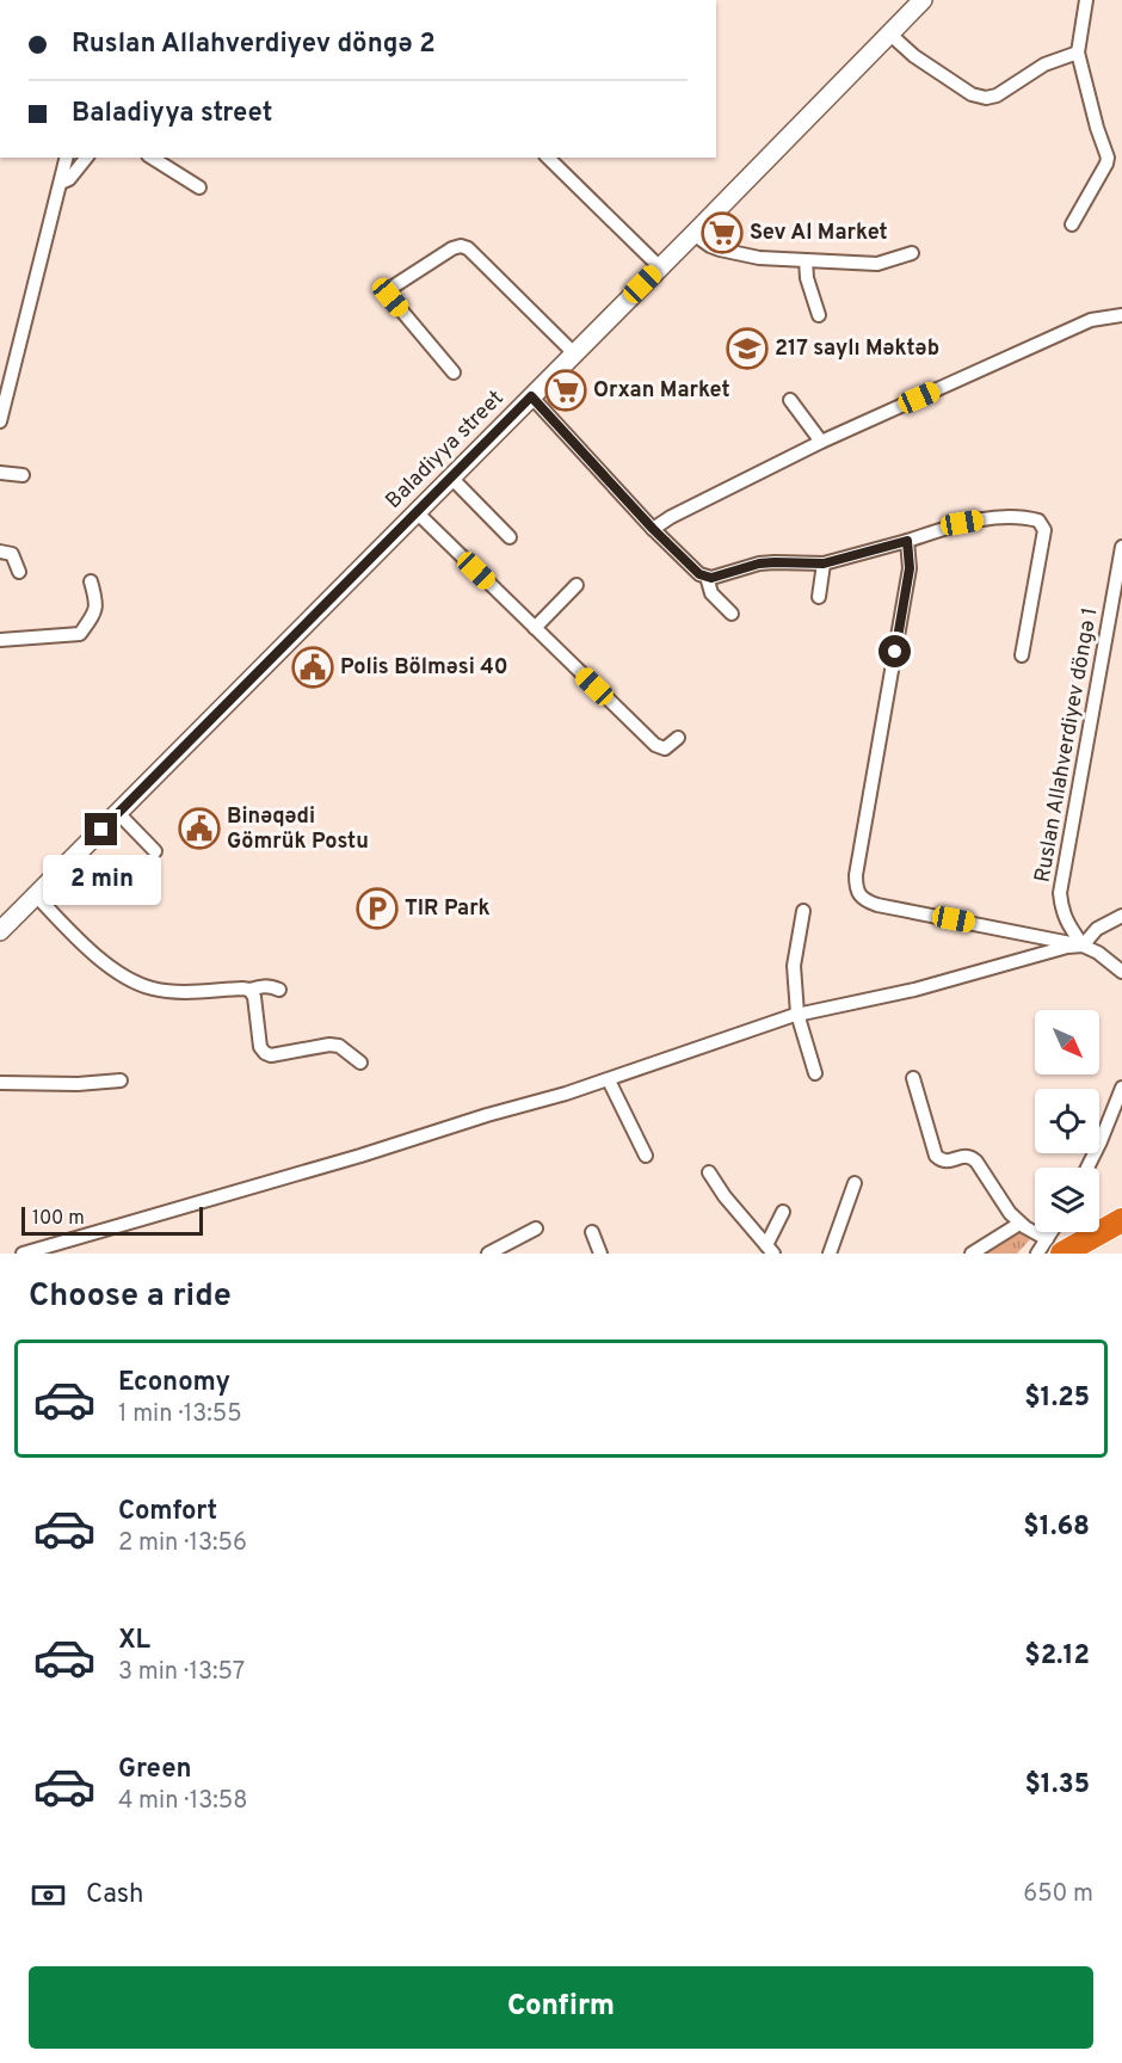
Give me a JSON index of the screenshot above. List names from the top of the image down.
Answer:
{
  "streets": {
    "street": ["Baladiyya street", "Ruslan Allahverdiyev döngə 1"]
  },
  "places": {
    "supermarket": ["Sev Al Market", "Orxan Market"],
    "school or university": ["217 saylı Məktəb"],
    "public building": ["Polis Bölməsi 40", "Binəqədi Gömrük Postu"],
    "parking": ["TIR Park"]
  },
  "scale_bar": "100 m",
  "north": "bottom right",
  "page": {
    "banner": ["Ruslan Allahverdiyev döngə 2", "Baladiyya street"],
    "bubble": "2 min",
    "scale": "100 m",
    "heading": "Choose a ride",
    "list": [
      {
        "name": "Economy",
        "note": "1 min · 13:55",
        "value": "$1.25"
      },
      {
        "name": "Comfort",
        "note": "2 min · 13:56",
        "value": "$1.68"
      },
      {
        "name": "XL",
        "note": "3 min · 13:57",
        "value": "$2.12"
      },
      {
        "name": "Green",
        "note": "4 min · 13:58",
        "value": "$1.35"
      }
    ],
    "pay": ["Cash", "650 m"],
    "buttons": "Confirm"
  }
}
